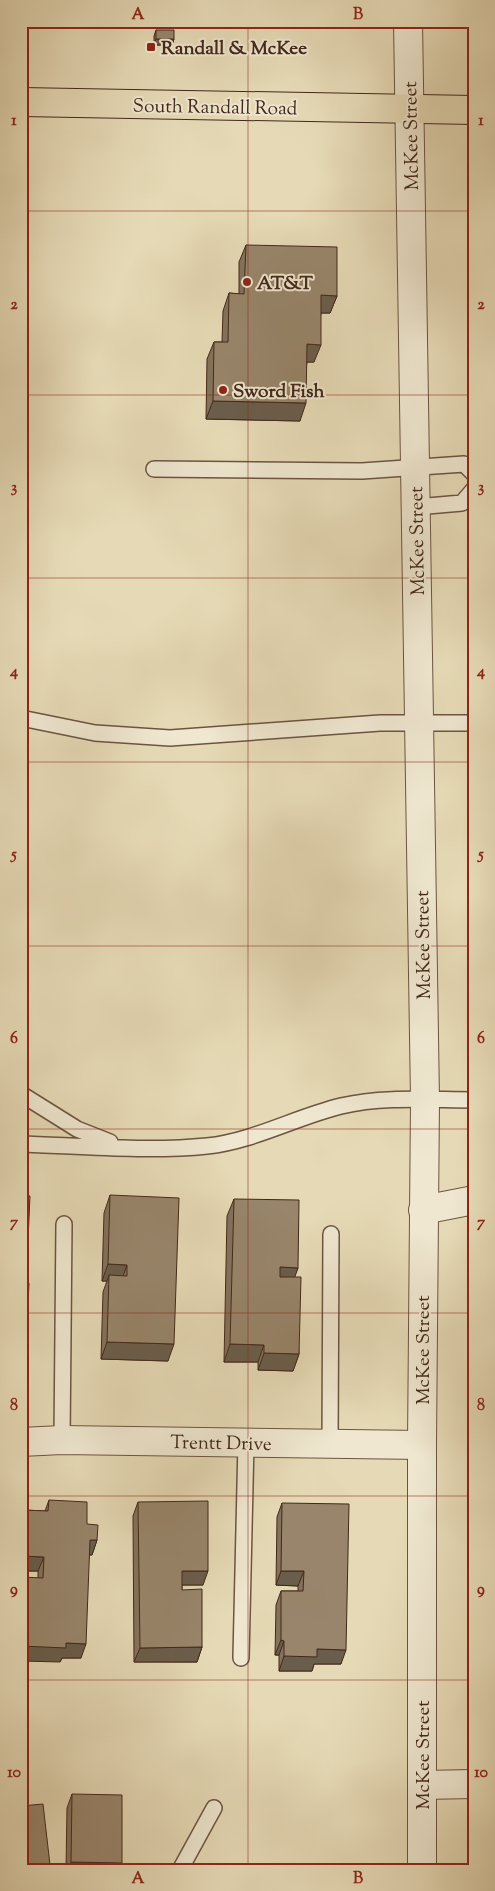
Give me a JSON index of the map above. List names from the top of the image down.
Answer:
{
  "streets": {
    "main road": ["South Randall Road"],
    "street": ["McKee Street", "Trentt Drive"]
  },
  "crossings": [
    ["South Randall Road", "McKee Street"],
    ["McKee Street", "Trentt Drive"]
  ],
  "places": {
    "transit": ["Randall & McKee"],
    "other": ["AT&T", "Sword Fish"]
  },
  "grid": {
    "columns": ["A", "B"],
    "rows": [
      "1",
      "2",
      "3",
      "4",
      "5",
      "6",
      "7",
      "8",
      "9",
      "10"
    ]
  }
}
